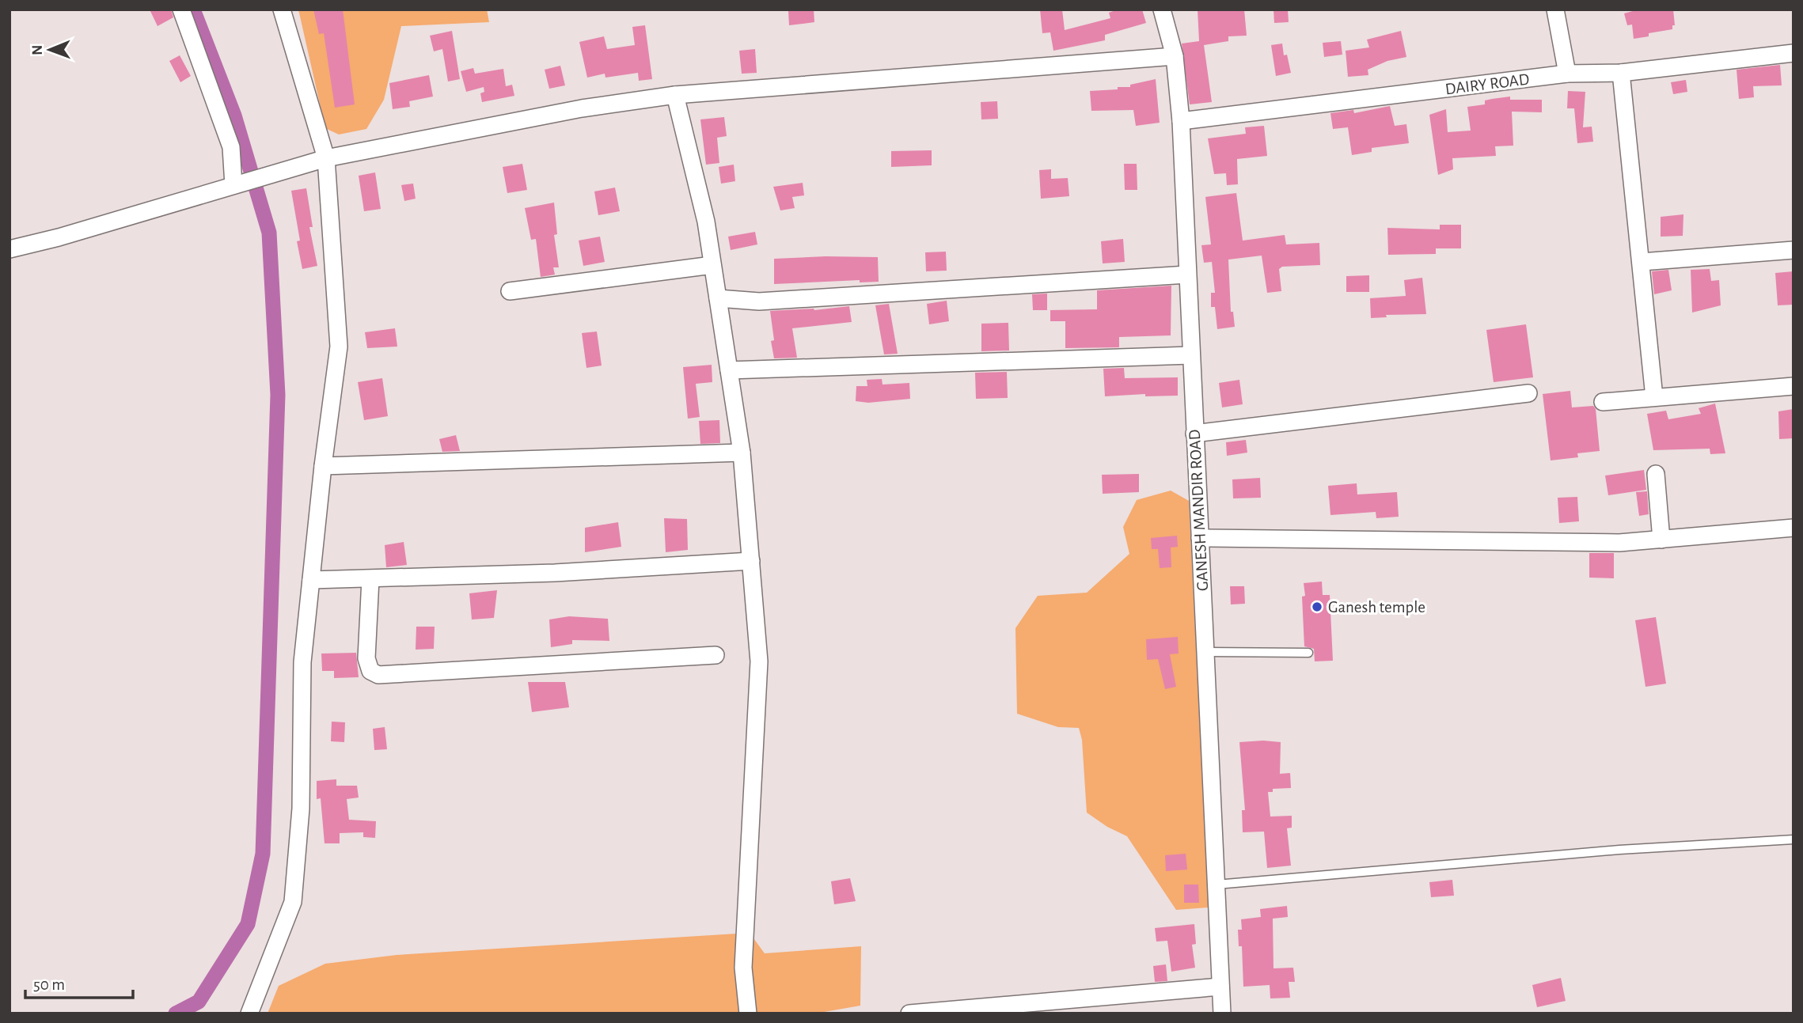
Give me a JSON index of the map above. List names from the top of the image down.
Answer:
{
  "streets": {
    "street": ["DAIRY ROAD", "GANESH MANDIR ROAD"]
  },
  "crossings": [
    ["DAIRY ROAD", "GANESH MANDIR ROAD"]
  ],
  "places": ["Ganesh temple"],
  "scale_bar": "50 m",
  "north": "left"
}
